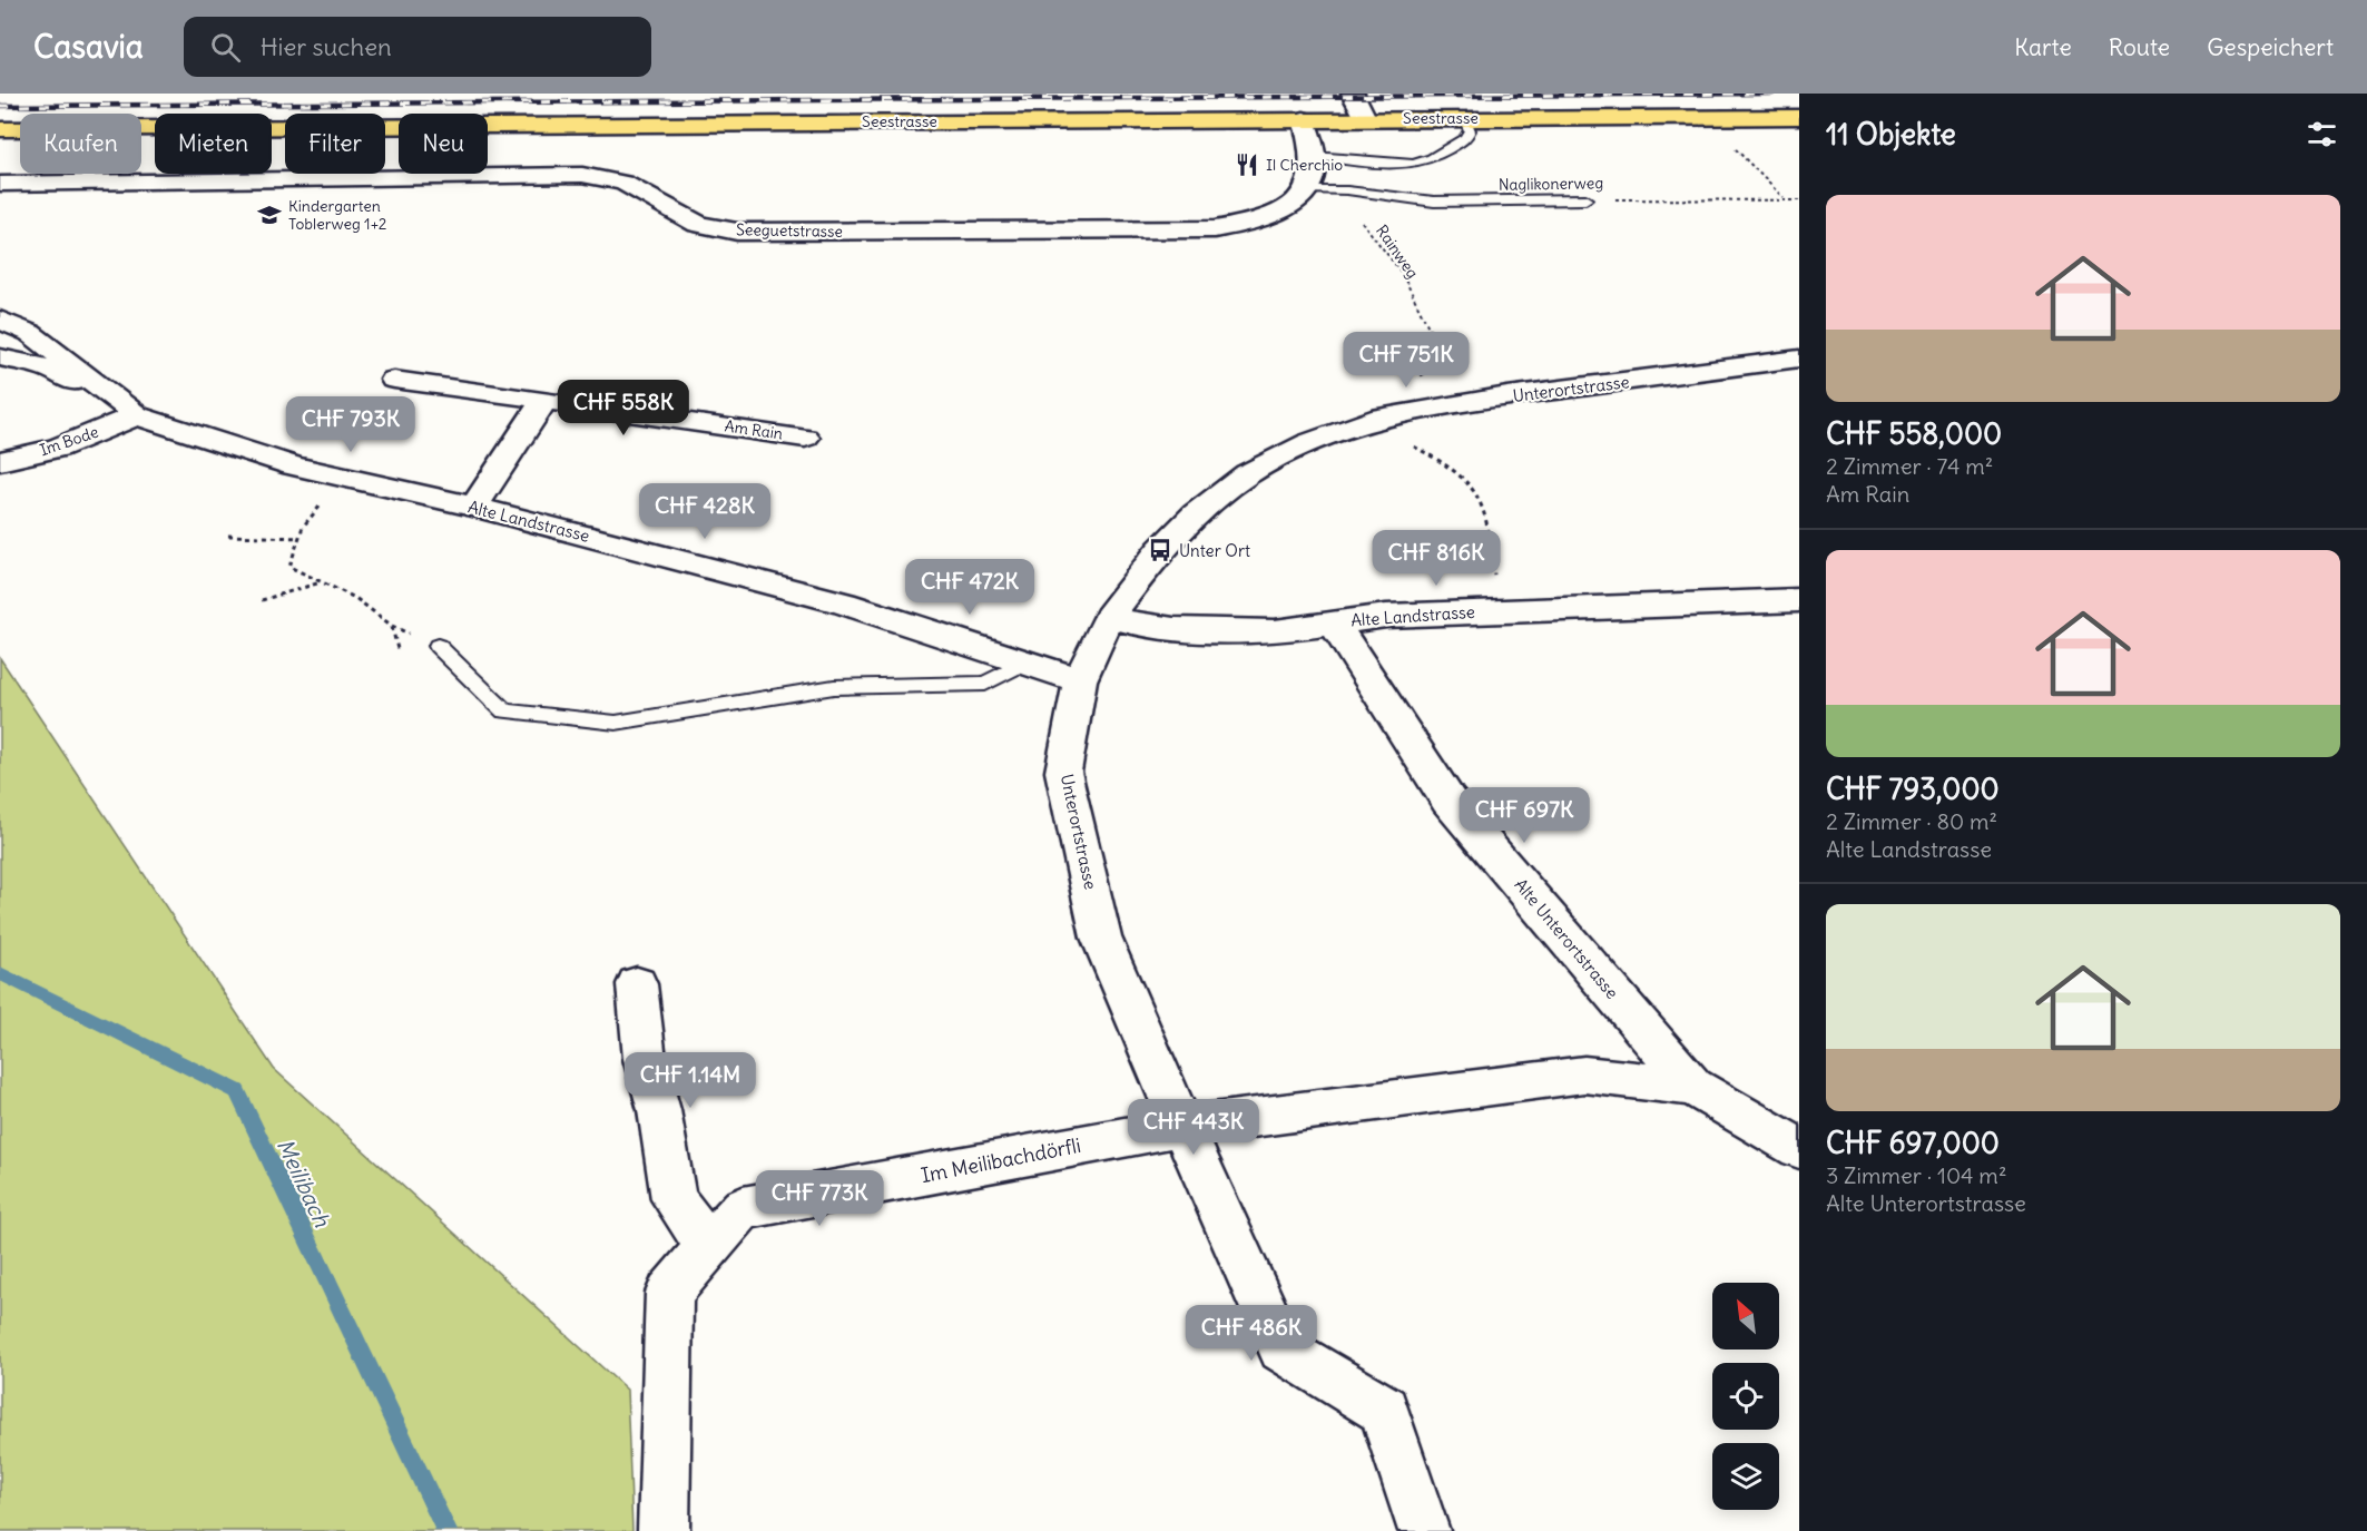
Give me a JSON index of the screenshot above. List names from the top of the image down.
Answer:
{
  "streets": {
    "main road": ["Seestrasse"],
    "street": [
      "Seeguetstrasse",
      "Unterortstrasse",
      "Am Rain",
      "Im Bode",
      "Alte Landstrasse",
      "Alte Unterortstrasse",
      "Im Meilibachdörfli"
    ],
    "lane": ["Naglikonerweg"],
    "path": ["Rainweg"]
  },
  "crossings": [
    ["Naglikonerweg", "Seeguetstrasse"],
    ["Naglikonerweg", "Rainweg"],
    ["Unterortstrasse", "Alte Landstrasse"],
    ["Unterortstrasse", "Im Meilibachdörfli"],
    ["Im Bode", "Alte Landstrasse"],
    ["Alte Landstrasse", "Alte Unterortstrasse"]
  ],
  "water": ["Meilibach"],
  "places": {
    "restaurant": ["Il Cherchio"],
    "school or university": ["Kindergarten Toblerweg 1+2"],
    "bus stop": ["Unter Ort"]
  },
  "north": "top left",
  "page": {
    "header": "Casavia",
    "search": "Hier suchen",
    "nav": ["Karte", "Route", "Gespeichert"],
    "heading": "11 Objekte",
    "chip": [
      "Kaufen",
      "Mieten",
      "Filter",
      "Neu"
    ],
    "list": [
      {
        "name": "CHF 558,000",
        "note": "2 Zimmer · 74 m² · Am Rain"
      },
      {
        "name": "CHF 793,000",
        "note": "2 Zimmer · 80 m² · Alte Landstrasse"
      },
      {
        "name": "CHF 697,000",
        "note": "3 Zimmer · 104 m² · Alte Unterortstrasse"
      }
    ],
    "price": [
      "CHF 751K",
      "CHF 558K",
      "CHF 793K",
      "CHF 428K",
      "CHF 816K",
      "CHF 472K",
      "CHF 697K",
      "CHF 1.14M",
      "CHF 443K",
      "CHF 773K",
      "CHF 486K"
    ]
  }
}
